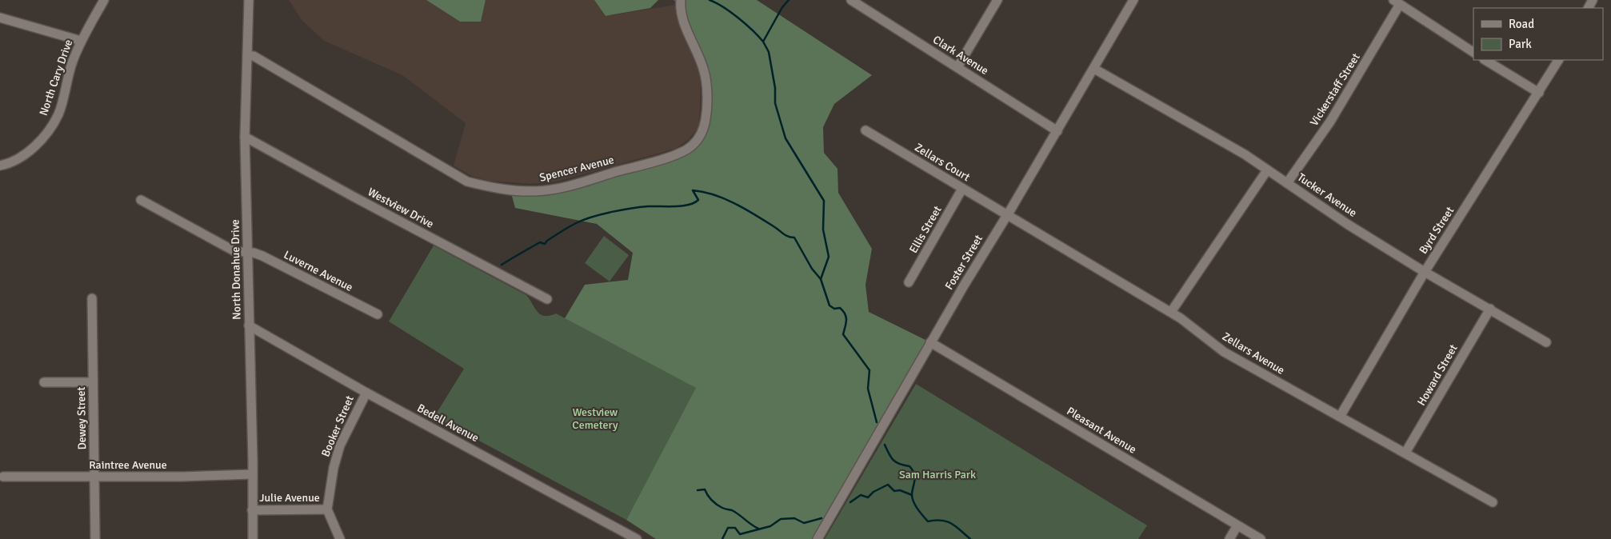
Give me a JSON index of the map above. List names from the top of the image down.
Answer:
{
  "streets": {
    "street": [
      "Clark Avenue",
      "North Cary Drive",
      "Vickerstaff Street",
      "Zellars Court",
      "Spencer Avenue",
      "Tucker Avenue",
      "Westview Drive",
      "Ellis Street",
      "Byrd Street",
      "Foster Street",
      "North Donahue Drive",
      "Luverne Avenue",
      "Zellars Avenue",
      "Howard Street",
      "Dewey Street",
      "Bedell Avenue",
      "Booker Street",
      "Pleasant Avenue",
      "Raintree Avenue",
      "Julie Avenue"
    ]
  },
  "crossings": [
    ["Clark Avenue", "Foster Street"],
    ["Vickerstaff Street", "Tucker Avenue"],
    ["Zellars Court", "Ellis Street"],
    ["Zellars Court", "Foster Street"],
    ["Zellars Court", "Zellars Avenue"],
    ["Spencer Avenue", "North Donahue Drive"],
    ["Tucker Avenue", "Byrd Street"],
    ["Tucker Avenue", "Foster Street"],
    ["Tucker Avenue", "Howard Street"],
    ["Westview Drive", "North Donahue Drive"],
    ["Byrd Street", "Zellars Avenue"],
    ["Foster Street", "Zellars Avenue"],
    ["Foster Street", "Pleasant Avenue"],
    ["North Donahue Drive", "Luverne Avenue"],
    ["North Donahue Drive", "Bedell Avenue"],
    ["North Donahue Drive", "Raintree Avenue"],
    ["North Donahue Drive", "Julie Avenue"],
    ["Zellars Avenue", "Howard Street"],
    ["Dewey Street", "Raintree Avenue"],
    ["Bedell Avenue", "Booker Street"],
    ["Booker Street", "Julie Avenue"]
  ],
  "parks": ["Westview Cemetery", "Sam Harris Park"],
  "legend": ["Road", "Park"]
}
